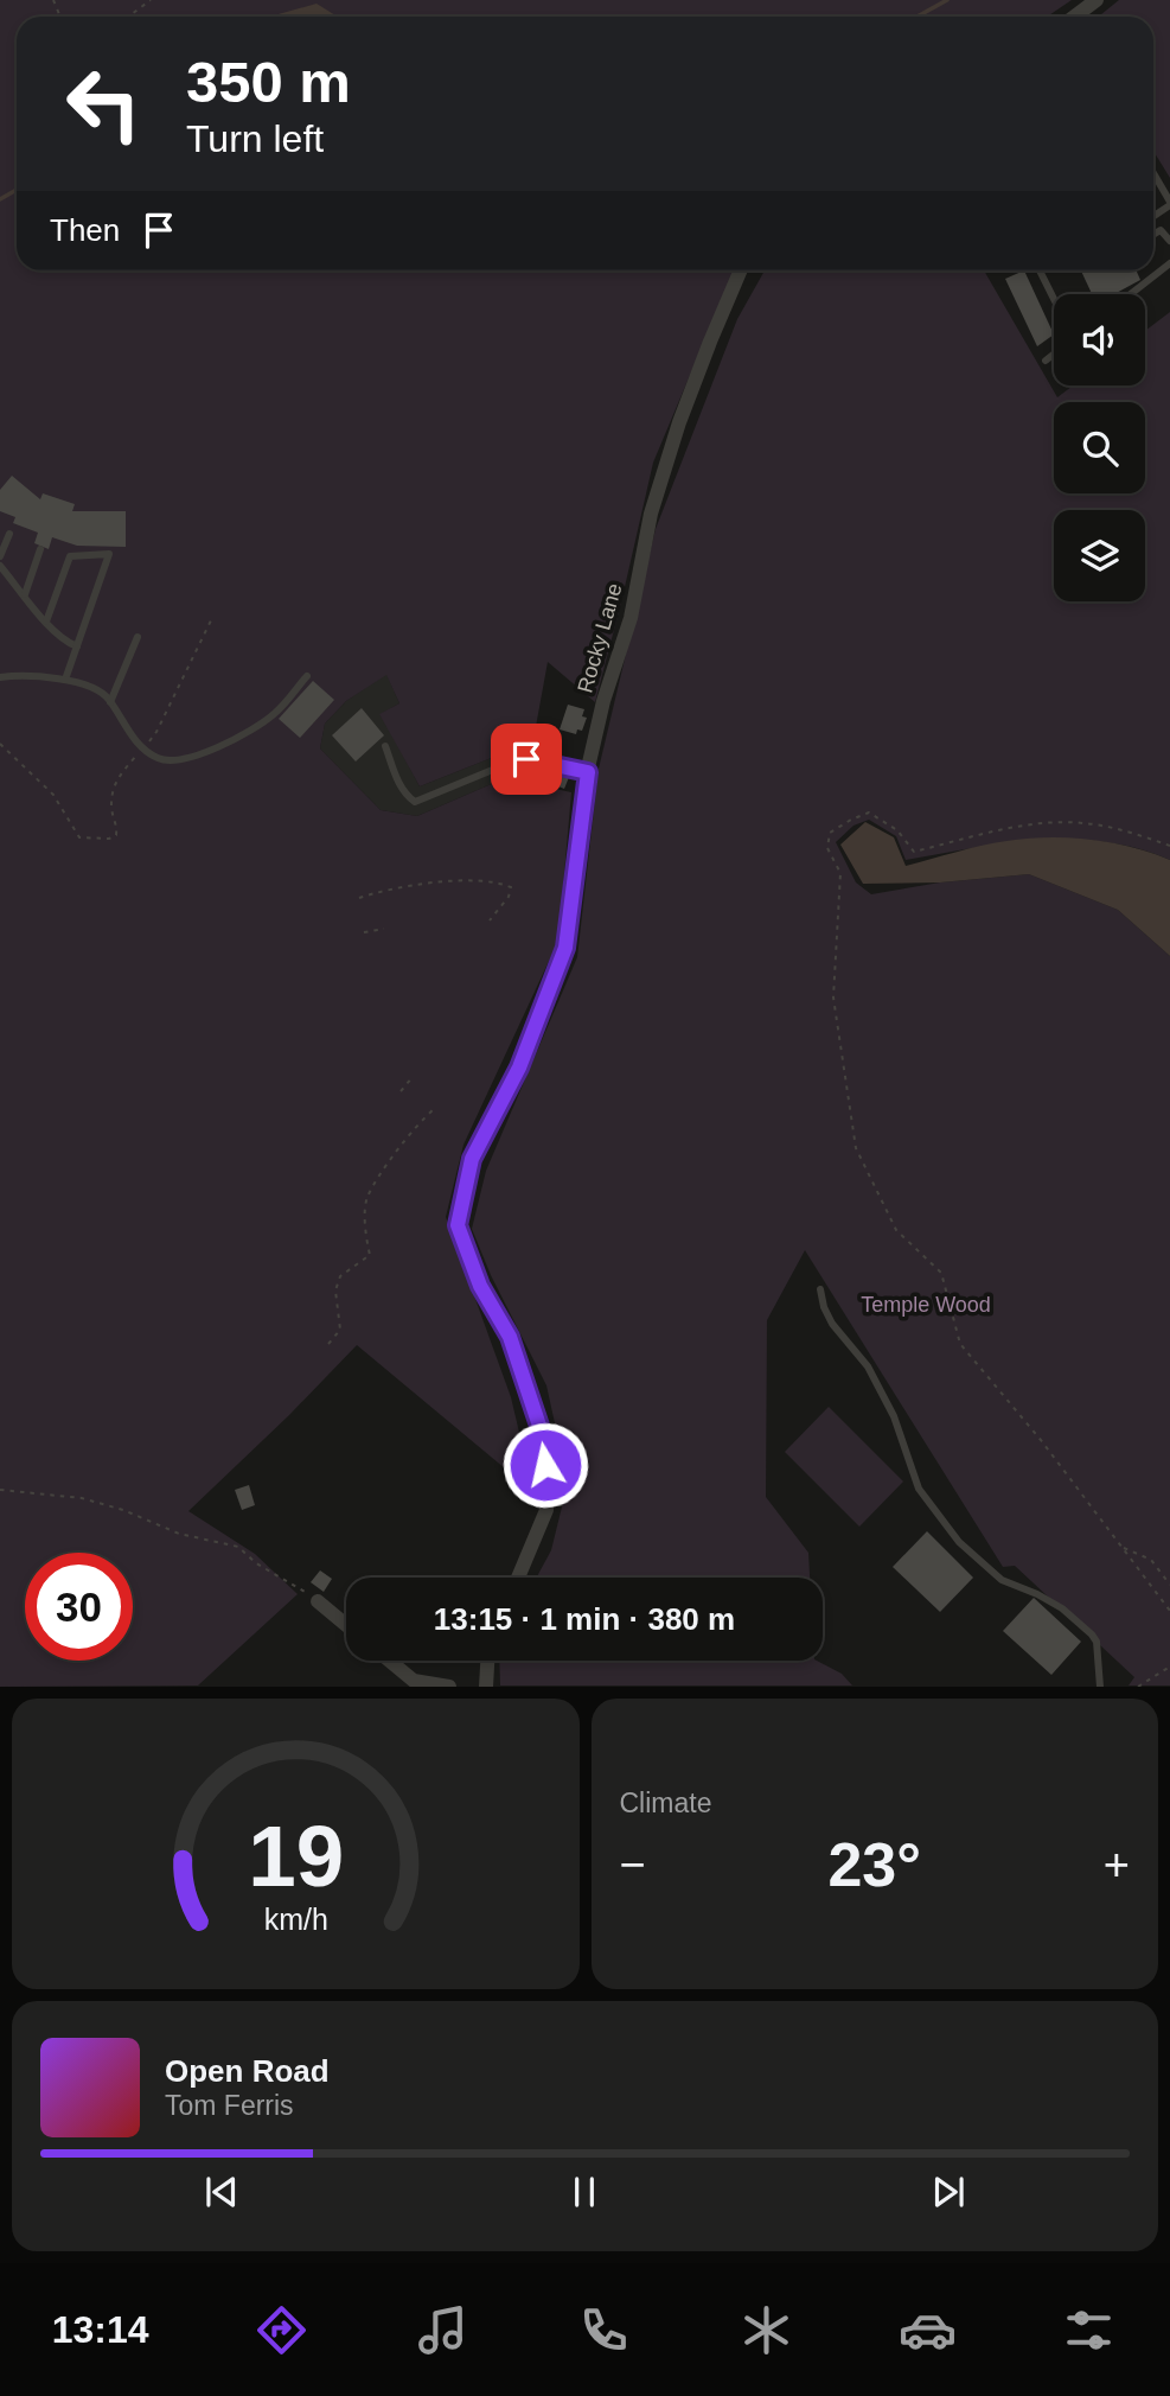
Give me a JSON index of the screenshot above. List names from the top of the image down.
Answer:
{
  "streets": {
    "street": ["Rocky Lane"]
  },
  "parks": ["Temple Wood"],
  "page": {
    "turn": ["350 m", "Turn left"],
    "then": "Then",
    "limit": "30",
    "trip": "13:15 · 1 min · 380 m",
    "tile": "Climate",
    "heat": ["−", "23°", "+"],
    "song": ["Open Road", "Tom Ferris"],
    "tabs": "13:14",
    "gauge": ["19", "km/h"]
  }
}
